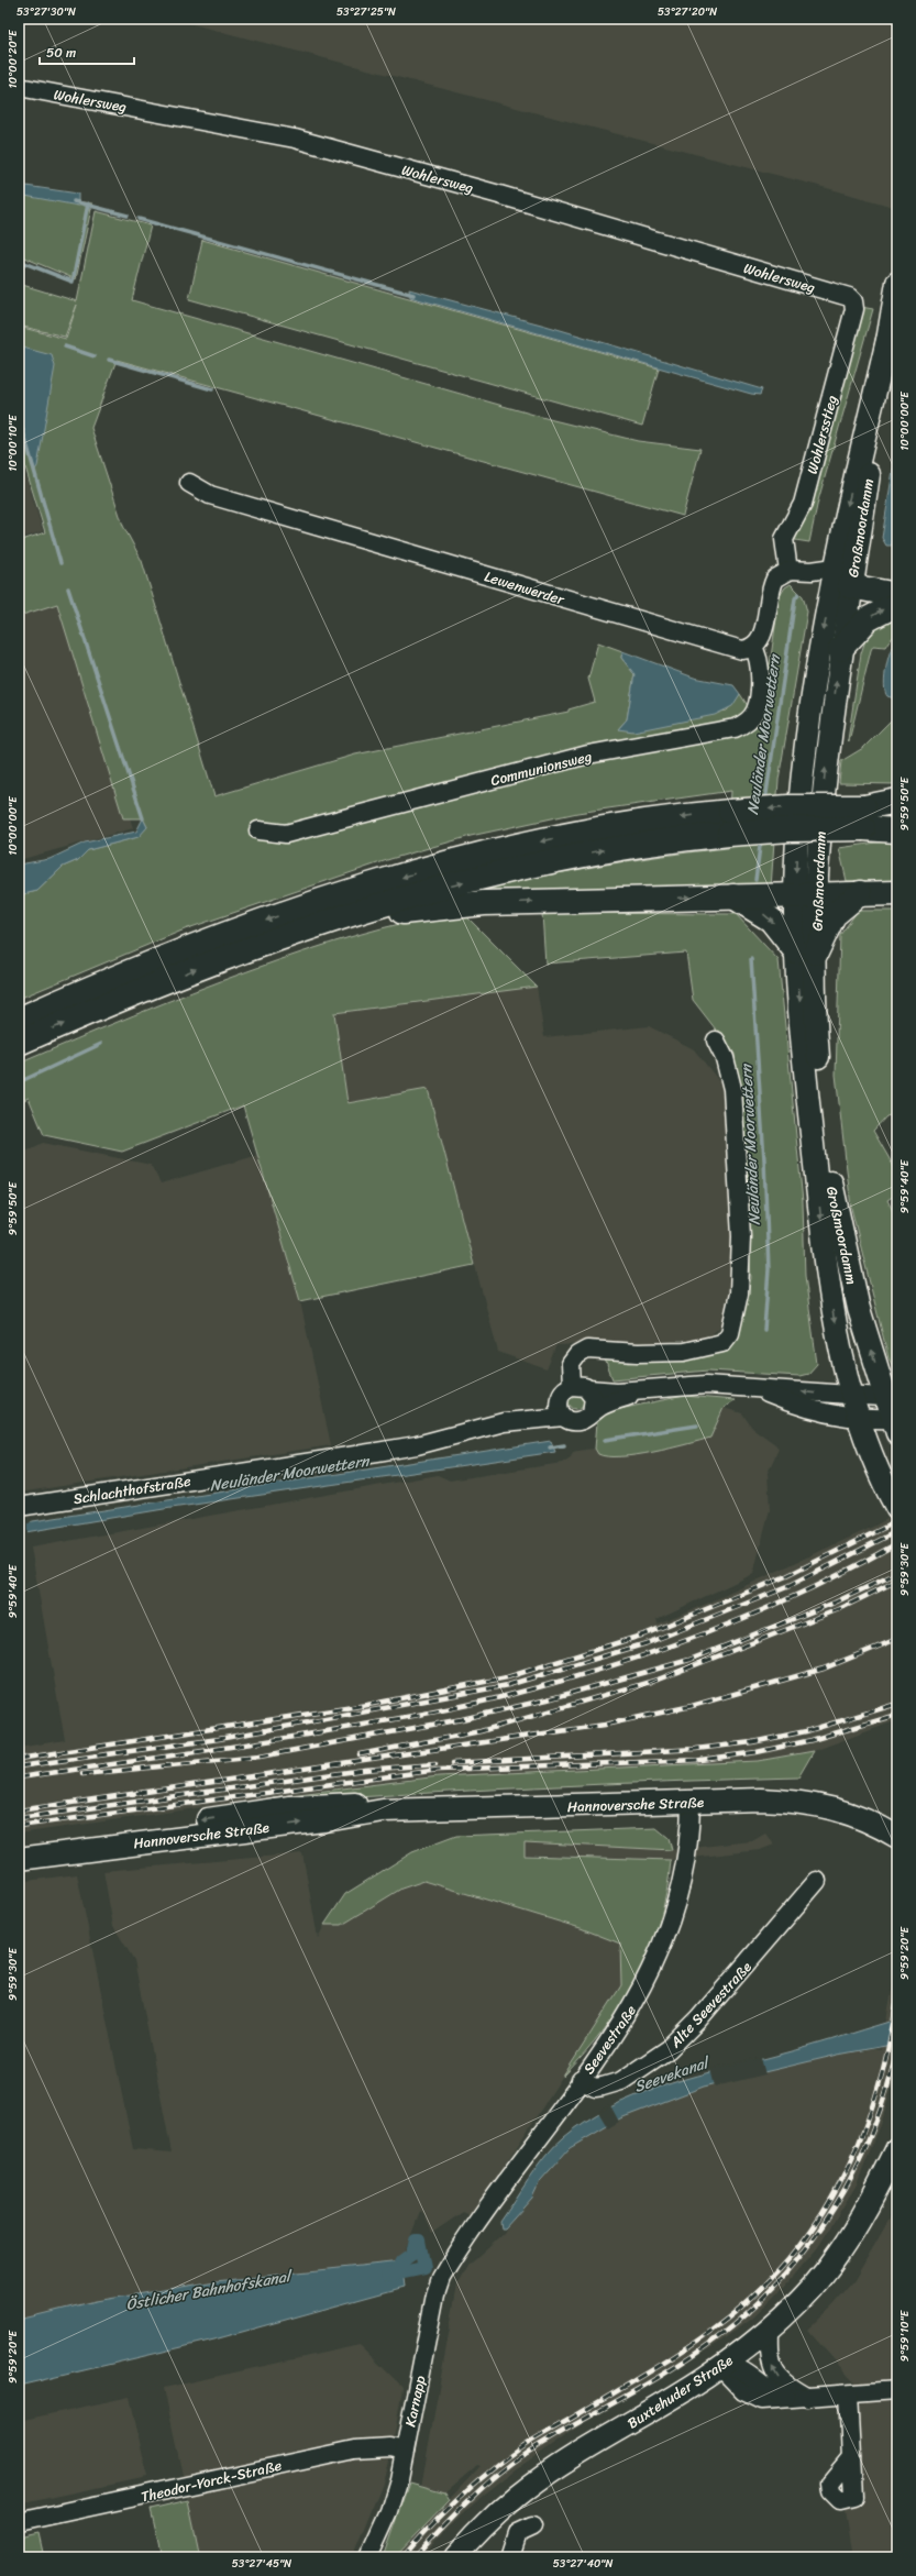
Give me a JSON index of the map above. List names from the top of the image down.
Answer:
{
  "streets": {
    "main road": ["Großmoordamm", "Hannoversche Straße", "Buxtehuder Straße"],
    "street": [
      "Wohlersweg",
      "Wohlersstieg",
      "Lewenwerder",
      "Communionsweg",
      "Schlachthofstraße",
      "Alte Seevestraße",
      "Seevestraße",
      "Karnapp",
      "Theodor-Yorck-Straße"
    ]
  },
  "crossings": [
    ["Wohlersweg", "Wohlersstieg"],
    ["Großmoordamm", "Schlachthofstraße"],
    ["Lewenwerder", "Communionsweg"],
    ["Hannoversche Straße", "Seevestraße"],
    ["Alte Seevestraße", "Seevestraße"],
    ["Seevestraße", "Karnapp"],
    ["Karnapp", "Theodor-Yorck-Straße"]
  ],
  "water": ["Neuländer Moorwettern", "Seevekanal", "Östlicher Bahnhofskanal"],
  "scale_bar": "50 m",
  "coordinates": [
    "53°27'30\"N",
    "53°27'25\"N",
    "53°27'20\"N",
    "10°00'20\"E",
    "10°00'00\"E",
    "10°00'10\"E",
    "9°59'50\"E",
    "9°59'40\"E",
    "9°59'30\"E",
    "9°59'20\"E",
    "9°59'10\"E",
    "53°27'45\"N",
    "53°27'40\"N"
  ]
}
